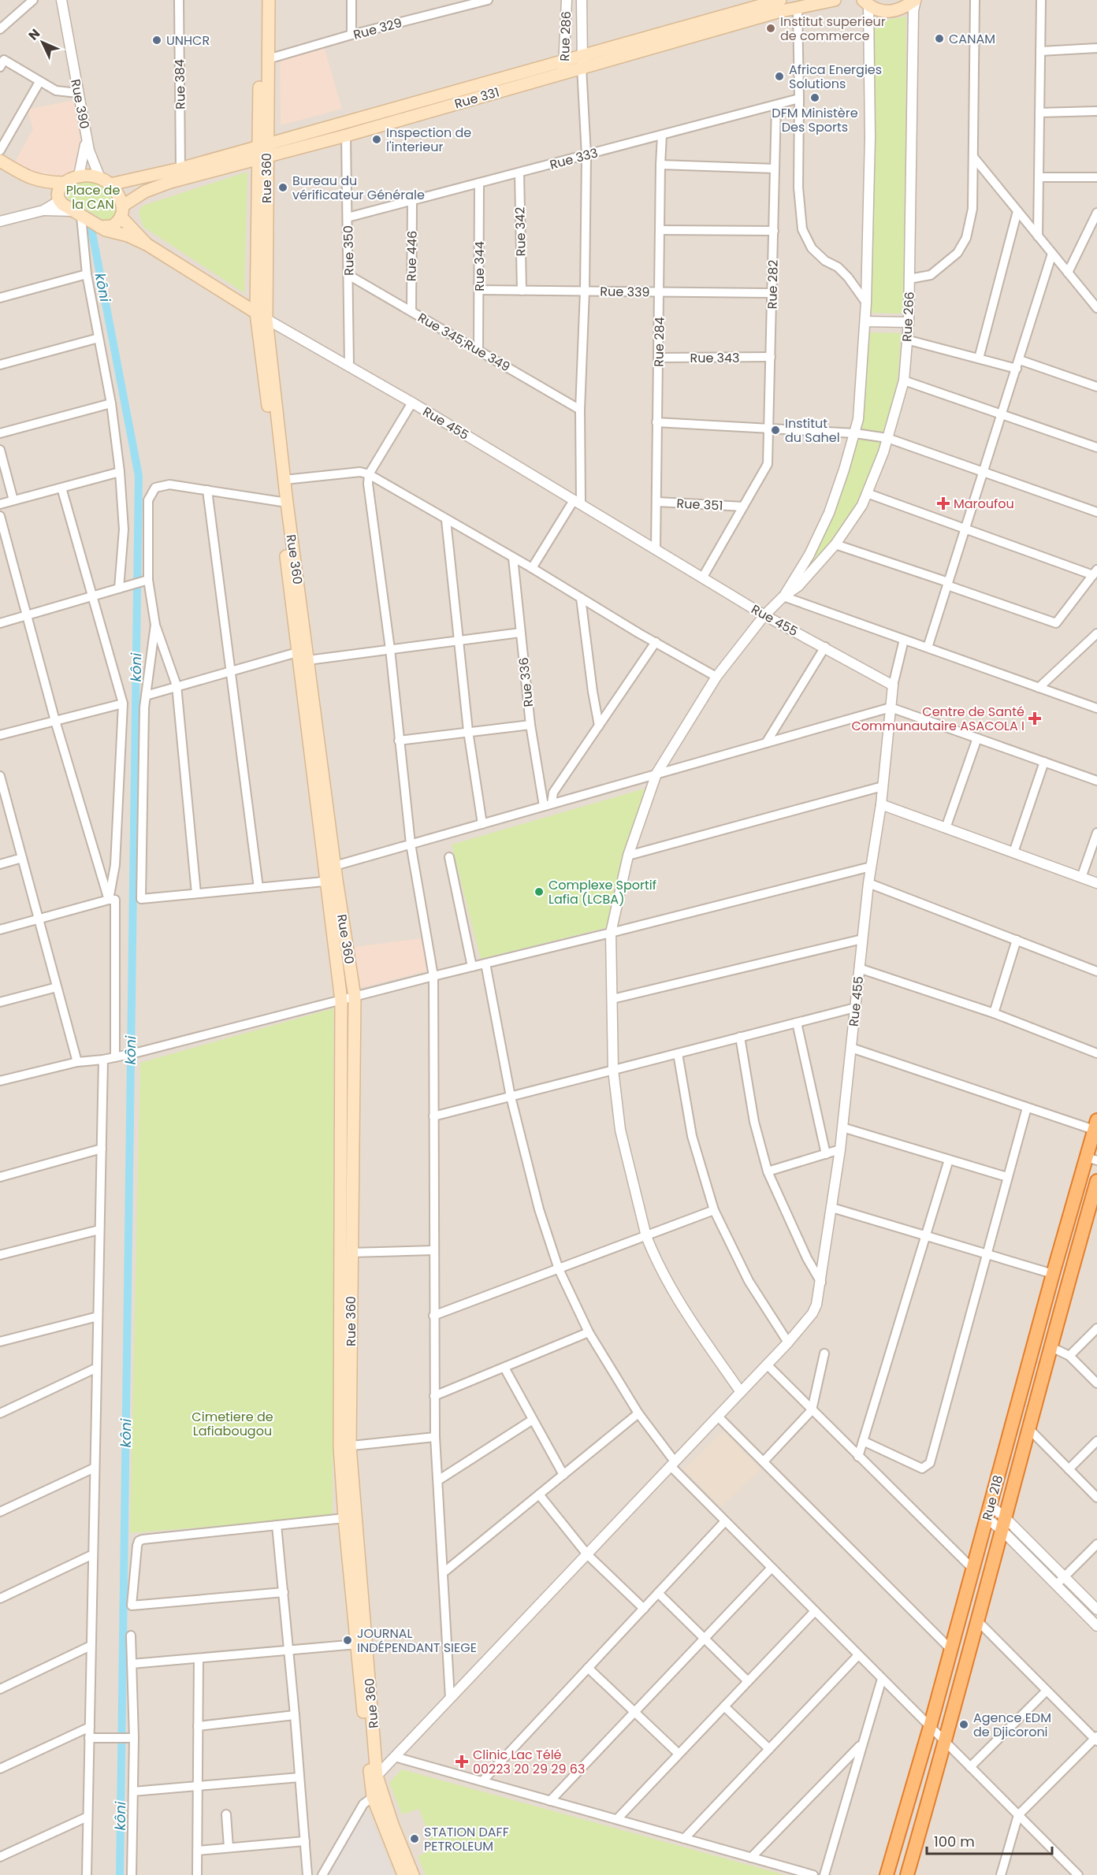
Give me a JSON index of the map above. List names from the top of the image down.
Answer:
{
  "streets": {
    "highway": ["Rue 218"],
    "main road": ["Rue 331", "Rue 360", "Rue 455"],
    "street": [
      "Rue 329",
      "Rue 286",
      "Rue 384",
      "Rue 390",
      "Rue 333",
      "Rue 342",
      "Rue 350",
      "Rue 446",
      "Rue 344",
      "Rue 282",
      "Rue 339",
      "Rue 266",
      "Rue 345;Rue 349",
      "Rue 284",
      "Rue 343",
      "Rue 351",
      "Rue 336"
    ]
  },
  "crossings": [
    ["Rue 329", "Rue 360"],
    ["Rue 286", "Rue 331"],
    ["Rue 384", "Rue 331"],
    ["Rue 331", "Rue 390"],
    ["Rue 331", "Rue 360"],
    ["Rue 331", "Rue 350"],
    ["Rue 331", "Rue 455"],
    ["Rue 390", "Rue 455"],
    ["Rue 333", "Rue 342"],
    ["Rue 333", "Rue 350"],
    ["Rue 333", "Rue 446"],
    ["Rue 333", "Rue 344"],
    ["Rue 333", "Rue 282"],
    ["Rue 333", "Rue 284"],
    ["Rue 360", "Rue 455"],
    ["Rue 342", "Rue 339"],
    ["Rue 350", "Rue 345;Rue 349"],
    ["Rue 350", "Rue 455"],
    ["Rue 446", "Rue 345;Rue 349"],
    ["Rue 344", "Rue 339"],
    ["Rue 344", "Rue 345;Rue 349"],
    ["Rue 282", "Rue 339"],
    ["Rue 282", "Rue 343"],
    ["Rue 282", "Rue 351"],
    ["Rue 339", "Rue 284"],
    ["Rue 266", "Rue 455"],
    ["Rue 284", "Rue 343"],
    ["Rue 284", "Rue 455"],
    ["Rue 284", "Rue 351"]
  ],
  "water": ["kôni"],
  "parks": ["Place de la CAN", "Cimetiere de Lafiabougou"],
  "places": {
    "other": [
      "Institut superieur de commerce",
      "CANAM",
      "UNHCR",
      "Africa Energies Solutions",
      "DFM Ministère Des Sports",
      "Inspection de l'interieur",
      "Bureau du vérificateur Générale",
      "Institut du Sahel",
      "Complexe Sportif Lafia (LCBA)",
      "JOURNAL INDÉPENDANT SIEGE",
      "Agence EDM de Djicoroni",
      "STATION DAFF PETROLEUM"
    ],
    "health": ["Maroufou", "Centre de Santé Communautaire ASACOLA I", "Clinic Lac Télé 00223 20 29 29 63"]
  },
  "scale_bar": "100 m",
  "north": "top left"
}
